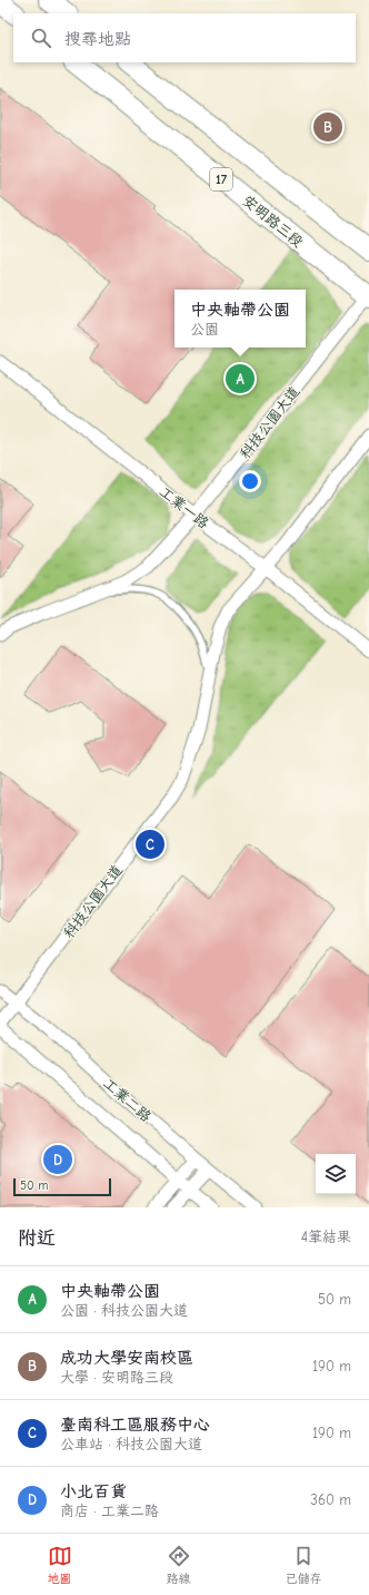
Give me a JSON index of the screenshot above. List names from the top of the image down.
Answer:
{
  "streets": {
    "main road": ["17", "安明路三段"],
    "street": ["科技公園大道", "工業一路", "工業二路"]
  },
  "crossings": [
    ["安明路三段", "科技公園大道"],
    ["科技公園大道", "工業一路"],
    ["科技公園大道", "工業二路"]
  ],
  "scale_bar": "50 m",
  "page": {
    "search": "搜尋地點",
    "pins": [
      "B",
      "A",
      "C",
      "D"
    ],
    "popup": ["中央軸帶公園", "公園"],
    "scale": "50 m",
    "heading": ["附近", "4筆結果"],
    "list": [
      {
        "mark": "A",
        "name": "中央軸帶公園",
        "note": "公園 · 科技公園大道",
        "value": "50 m"
      },
      {
        "mark": "B",
        "name": "成功大學安南校區",
        "note": "大學 · 安明路三段",
        "value": "190 m"
      },
      {
        "mark": "C",
        "name": "臺南科工區服務中心",
        "note": "公車站 · 科技公園大道",
        "value": "190 m"
      },
      {
        "mark": "D",
        "name": "小北百貨",
        "note": "商店 · 工業二路",
        "value": "360 m"
      }
    ],
    "nav": ["地圖", "路線", "已儲存"]
  }
}
